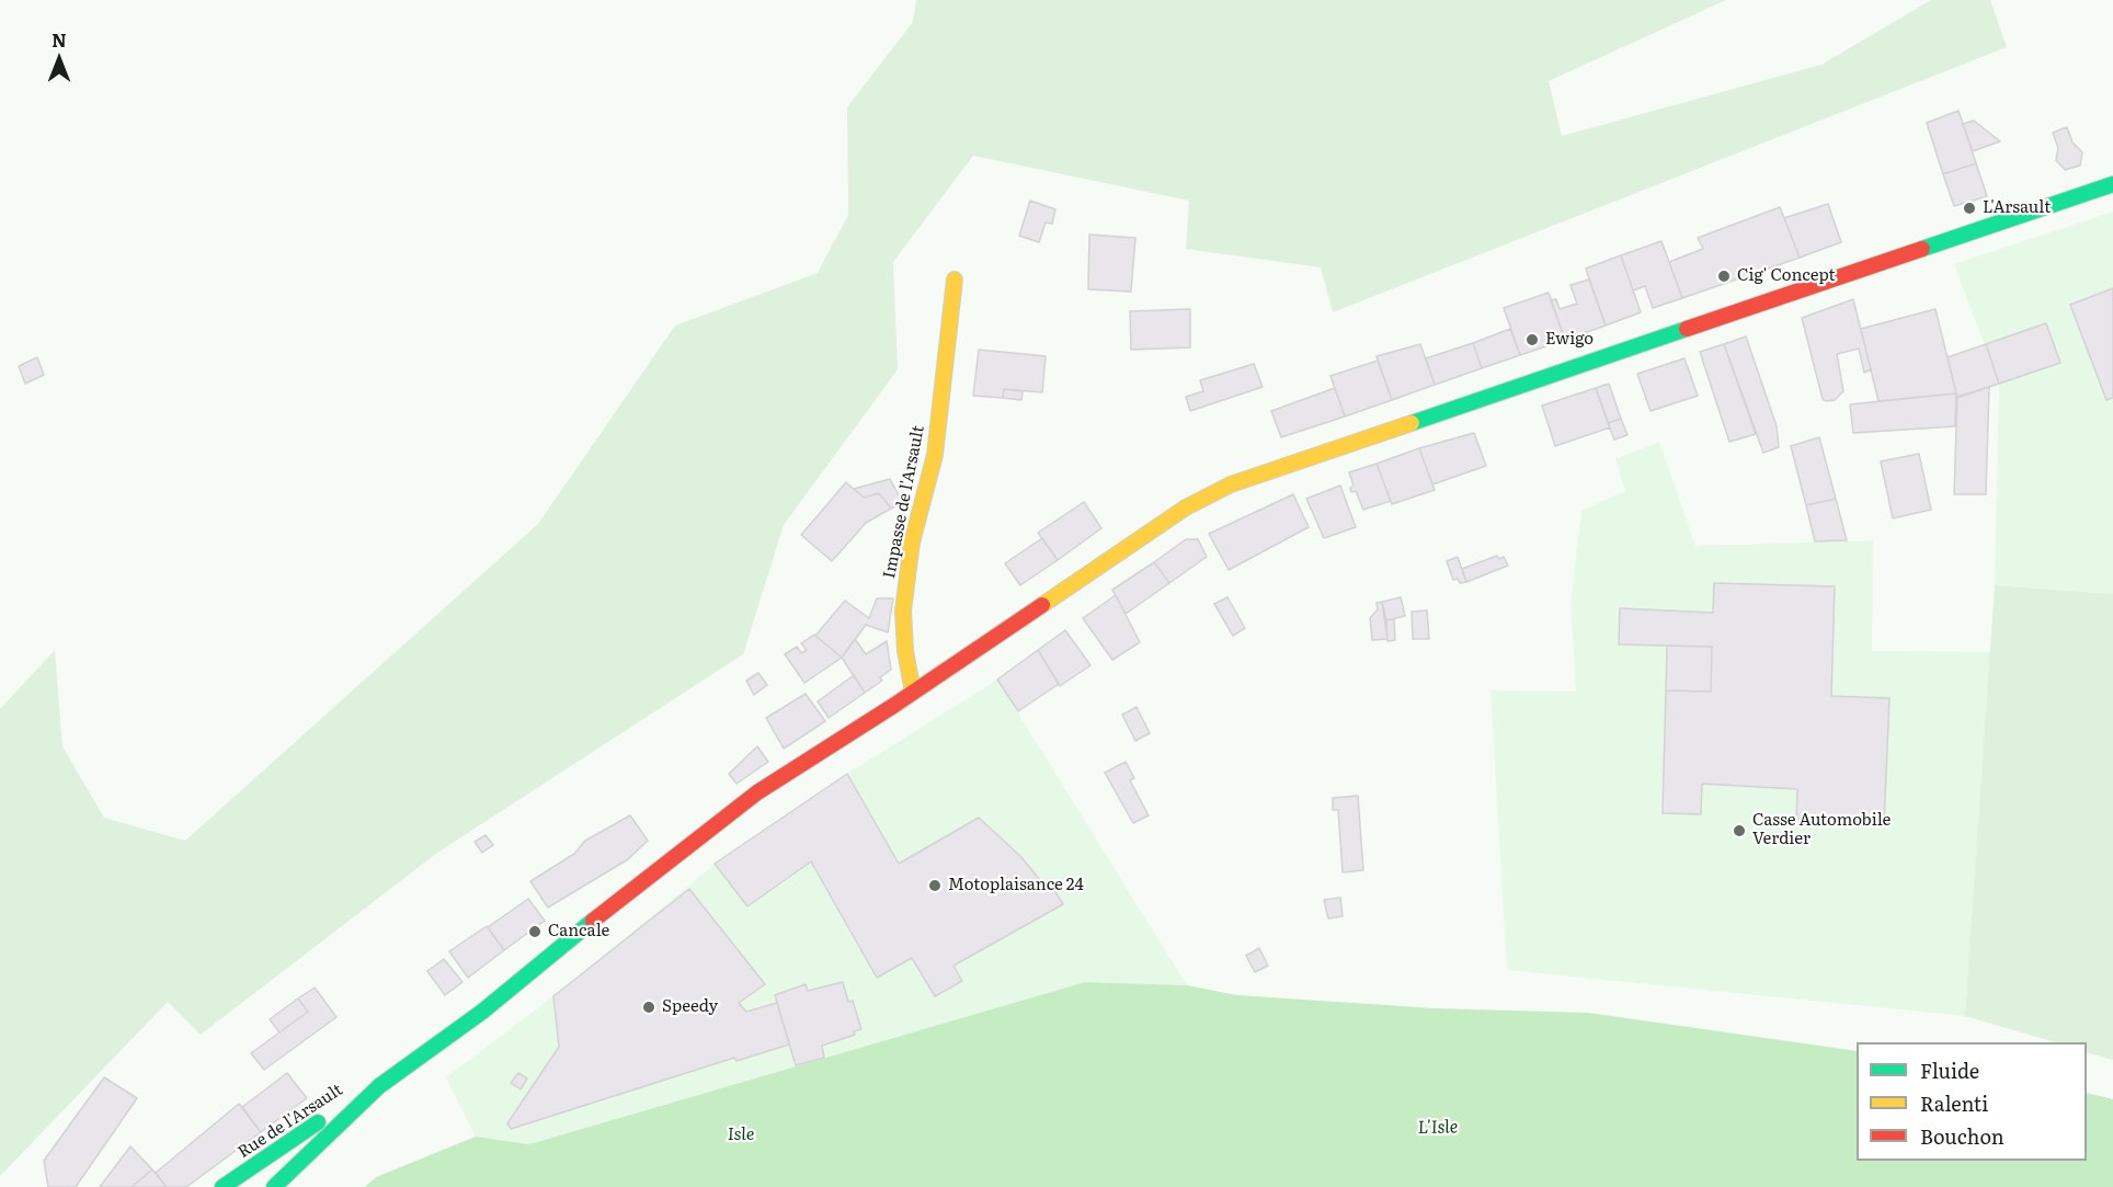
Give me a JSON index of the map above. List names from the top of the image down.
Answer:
{
  "streets": {
    "main road": ["Impasse de l'Arsault", "Rue de l'Arsault"]
  },
  "water": ["L'Isle", "Isle"],
  "places": [
    "L'Arsault",
    "Cig' Concept",
    "Ewigo",
    "Casse Automobile Verdier",
    "Motoplaisance 24",
    "Cancale",
    "Speedy"
  ],
  "legend": ["Fluide", "Ralenti", "Bouchon"],
  "north": "top"
}
